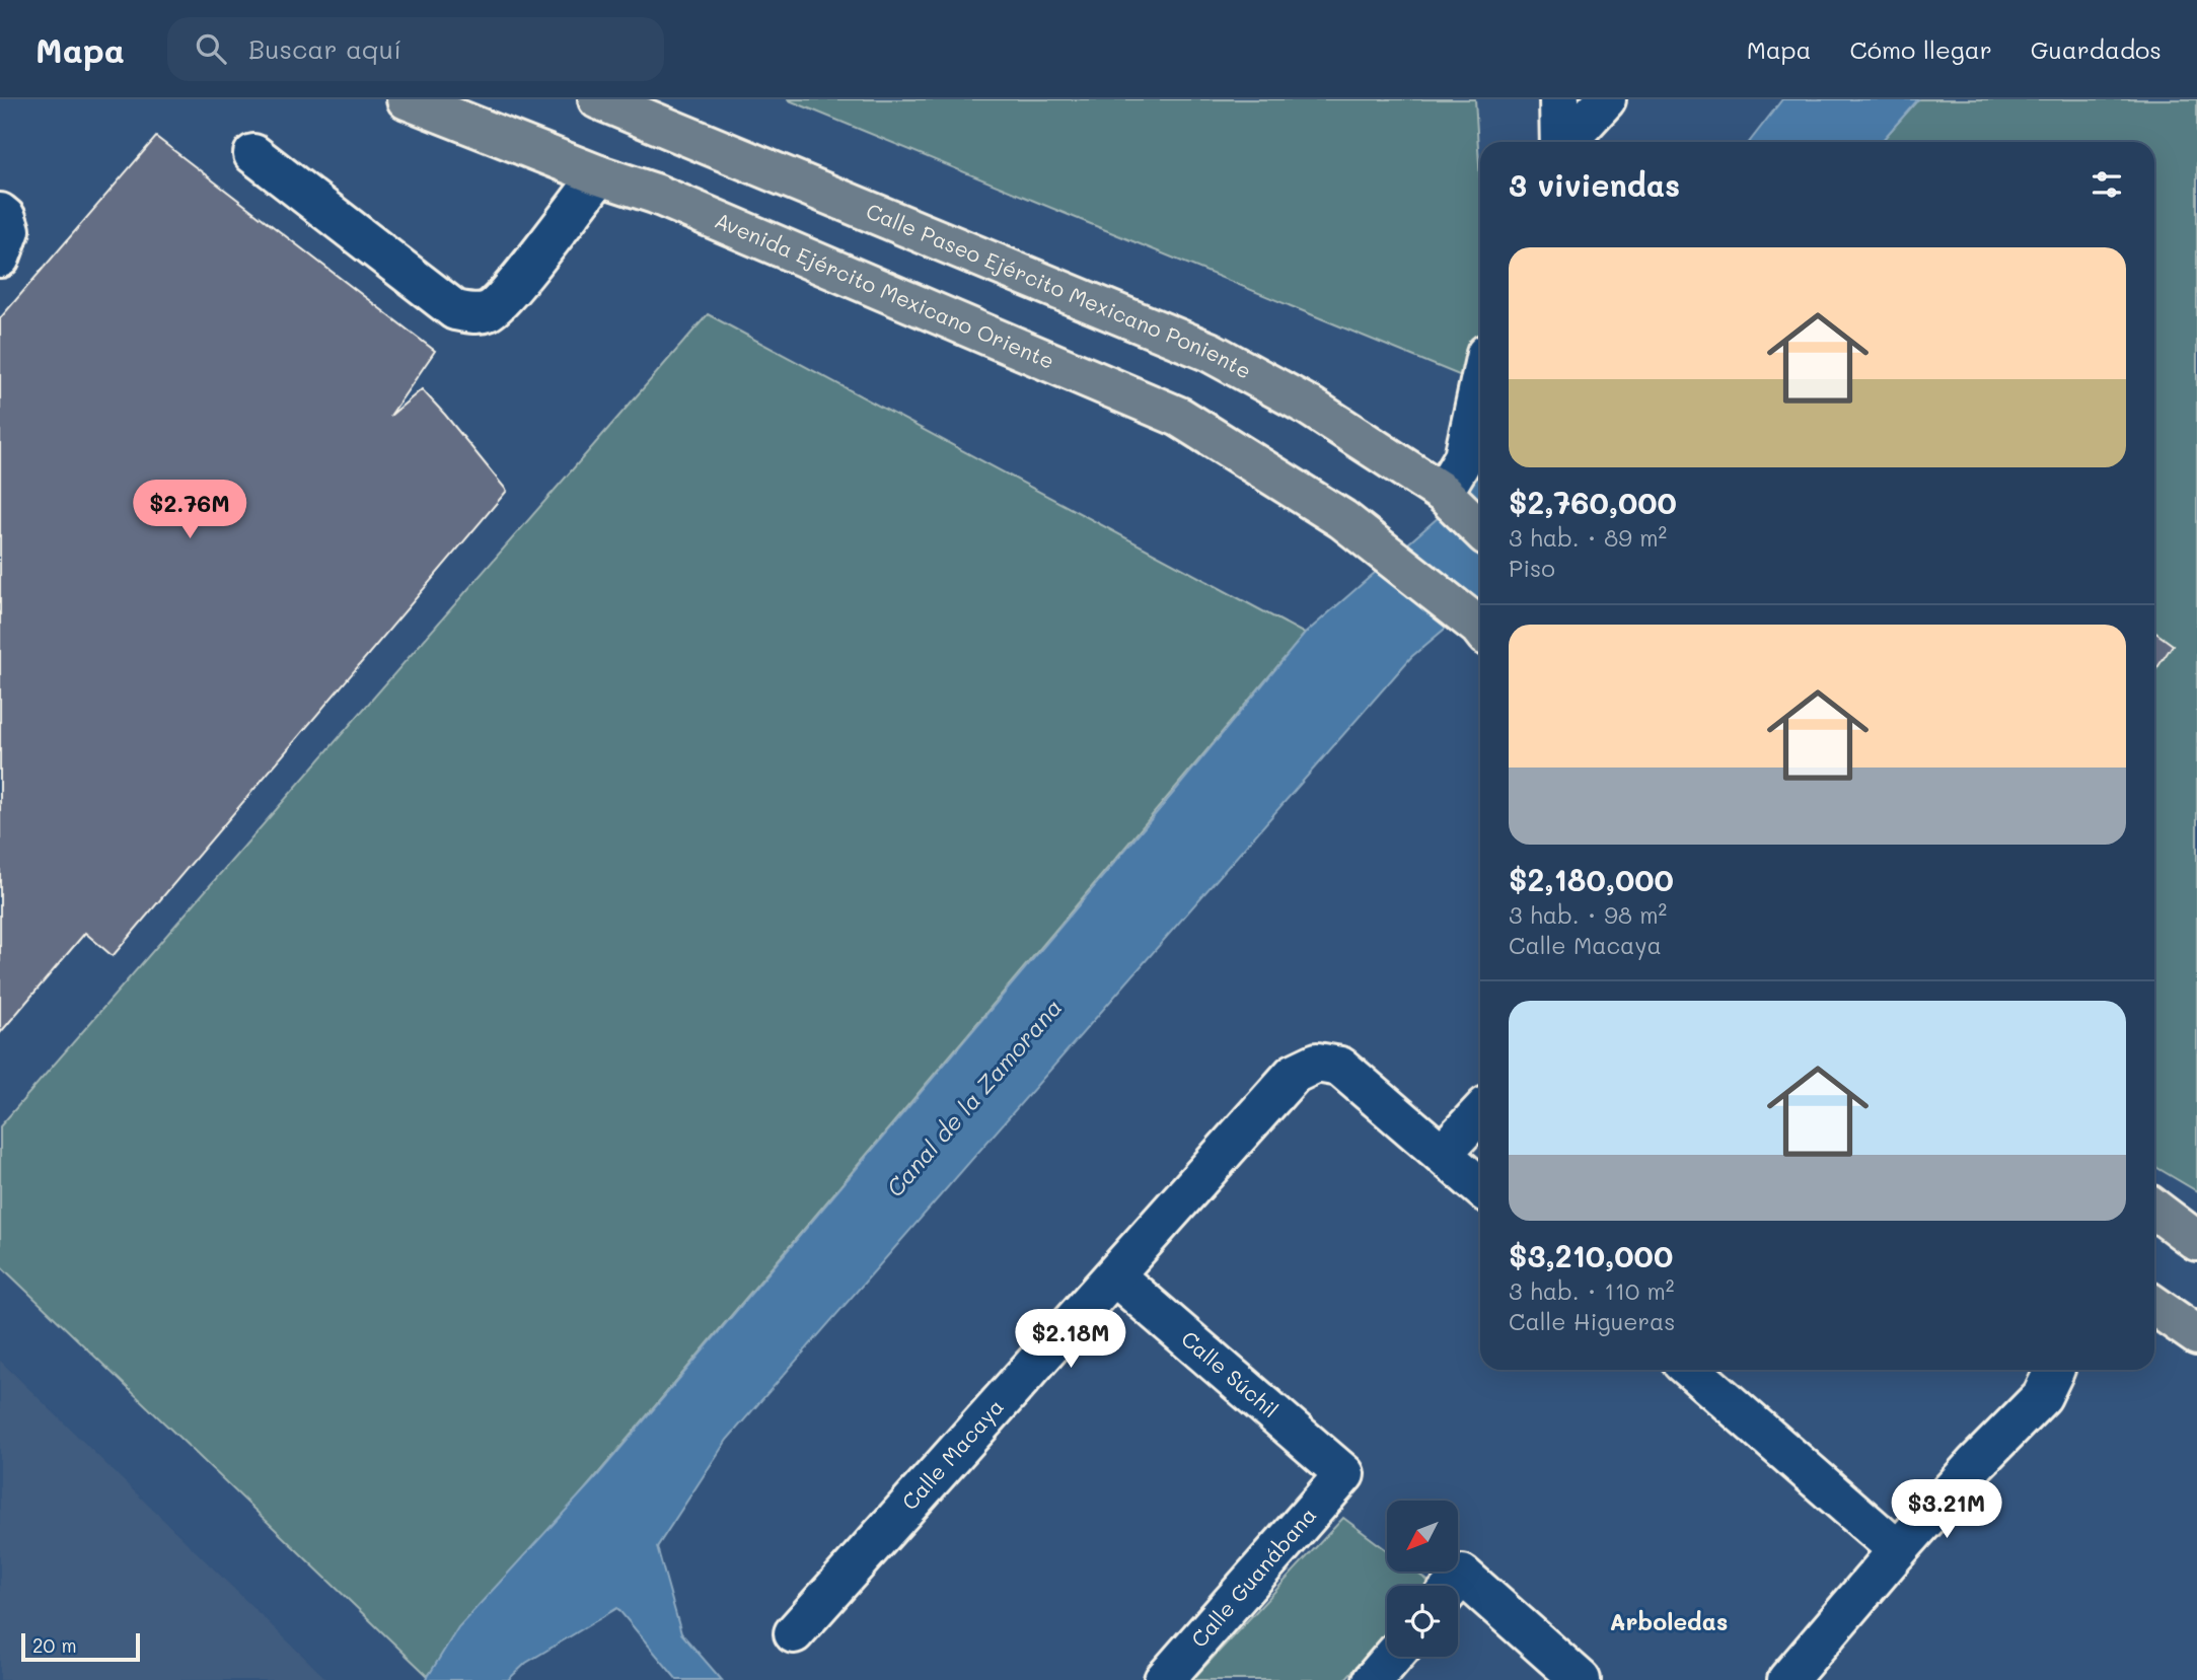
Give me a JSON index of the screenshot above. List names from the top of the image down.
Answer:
{
  "streets": {
    "main road": ["Avenida Ejército Mexicano Oriente", "Calle Paseo Ejército Mexicano Poniente"],
    "street": ["Calle Súchil", "Calle Macaya", "Calle Guanábana"]
  },
  "crossings": [
    ["Calle Súchil", "Calle Macaya"],
    ["Calle Súchil", "Calle Guanábana"]
  ],
  "districts": ["Arboledas"],
  "water": ["Canal de la Zamorana"],
  "scale_bar": "20 m",
  "north": "bottom left",
  "page": {
    "header": "Mapa",
    "search": "Buscar aquí",
    "nav": ["Mapa", "Cómo llegar", "Guardados"],
    "heading": "3 viviendas",
    "list": [
      {
        "name": "$2,760,000",
        "note": "3 hab. · 89 m² · Piso"
      },
      {
        "name": "$2,180,000",
        "note": "3 hab. · 98 m² · Calle Macaya"
      },
      {
        "name": "$3,210,000",
        "note": "3 hab. · 110 m² · Calle Higueras"
      }
    ],
    "price": ["$2.76M", "$2.18M", "$3.21M"],
    "scale": "20 m"
  }
}
